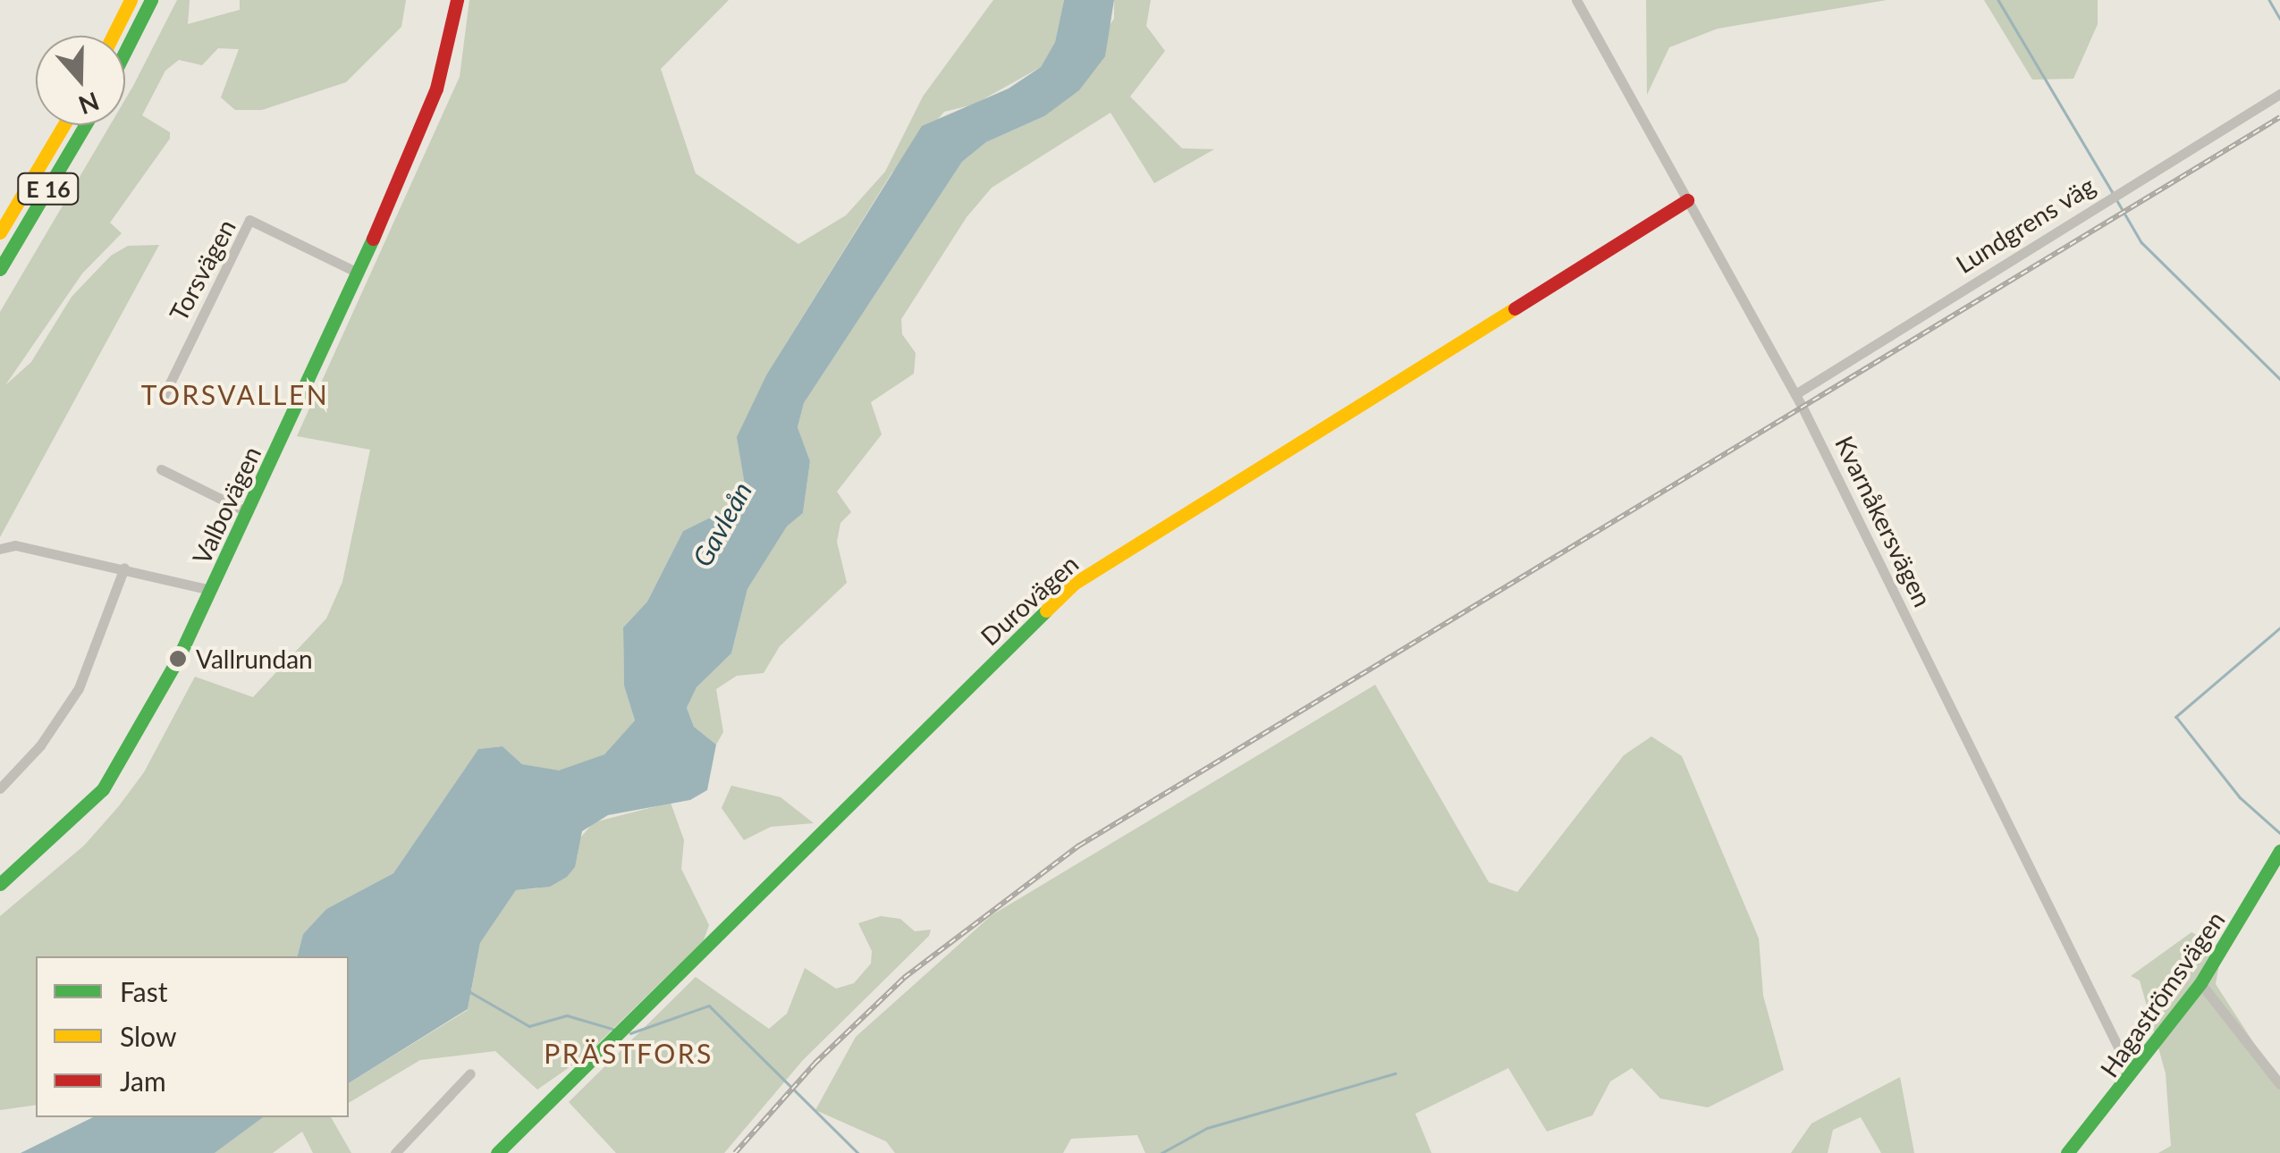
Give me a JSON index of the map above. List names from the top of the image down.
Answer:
{
  "streets": {
    "main road": [
      "E 16",
      "Valbovägen",
      "Durovägen",
      "Hagaströmsvägen"
    ],
    "street": ["Lundgrens väg", "Torsvägen", "Kvarnåkersvägen"]
  },
  "crossings": [
    ["Lundgrens väg", "Kvarnåkersvägen"],
    ["Torsvägen", "Valbovägen"],
    ["Kvarnåkersvägen", "Durovägen"],
    ["Kvarnåkersvägen", "Hagaströmsvägen"]
  ],
  "districts": ["TORSVALLEN", "PRÄSTFORS"],
  "water": ["Gavleån"],
  "places": ["Vallrundan"],
  "legend": ["Fast", "Slow", "Jam"],
  "north": "bottom"
}
